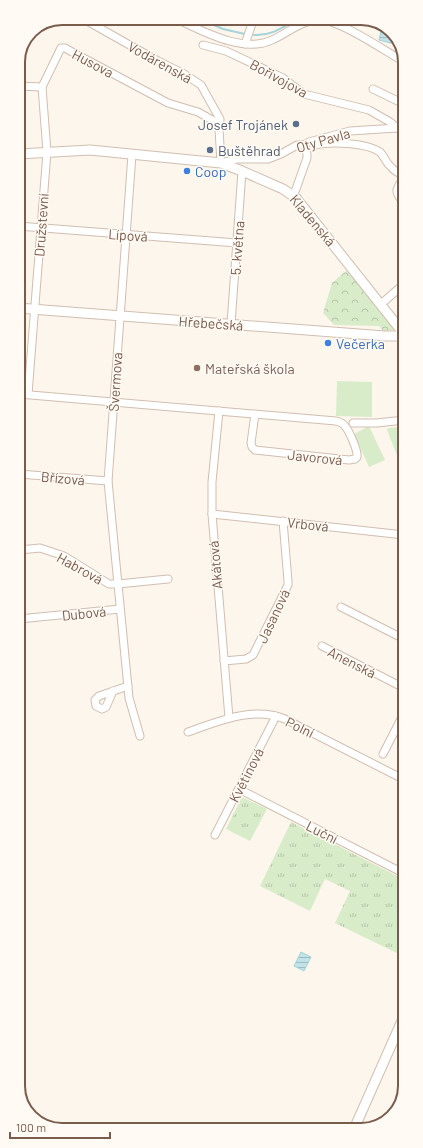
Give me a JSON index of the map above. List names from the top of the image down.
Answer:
{
  "streets": {
    "street": [
      "Vodárenská",
      "Husova",
      "Bořivojova",
      "Oty Pavla",
      "Kladenská",
      "Družstevní",
      "Lípová",
      "5. května",
      "Hřebečská",
      "Švermova",
      "Javorová",
      "Břízová",
      "Vrbová",
      "Akátová",
      "Habrová",
      "Dubová",
      "Jasanová",
      "Anenská",
      "Polní",
      "Květinová",
      "Luční"
    ]
  },
  "crossings": [
    ["Vodárenská", "Husova"],
    ["Vodárenská", "Oty Pavla"],
    ["Vodárenská", "Kladenská"],
    ["Husova", "Kladenská"],
    ["Husova", "Družstevní"],
    ["Oty Pavla", "Kladenská"],
    ["Kladenská", "Družstevní"],
    ["Kladenská", "5. května"],
    ["Kladenská", "Švermova"],
    ["Družstevní", "Lípová"],
    ["Družstevní", "Hřebečská"],
    ["Družstevní", "Javorová"],
    ["Lípová", "5. května"],
    ["Lípová", "Švermova"],
    ["5. května", "Hřebečská"],
    ["Hřebečská", "Švermova"],
    ["Švermova", "Javorová"],
    ["Švermova", "Břízová"],
    ["Švermova", "Habrová"],
    ["Švermova", "Dubová"],
    ["Javorová", "Akátová"],
    ["Vrbová", "Akátová"],
    ["Vrbová", "Jasanová"],
    ["Akátová", "Jasanová"],
    ["Akátová", "Polní"],
    ["Polní", "Květinová"],
    ["Květinová", "Luční"]
  ],
  "places": [
    "Josef Trojánek",
    "Buštěhrad",
    "Coop",
    "Večerka",
    "Mateřská škola"
  ],
  "scale_bar": "100 m"
}
